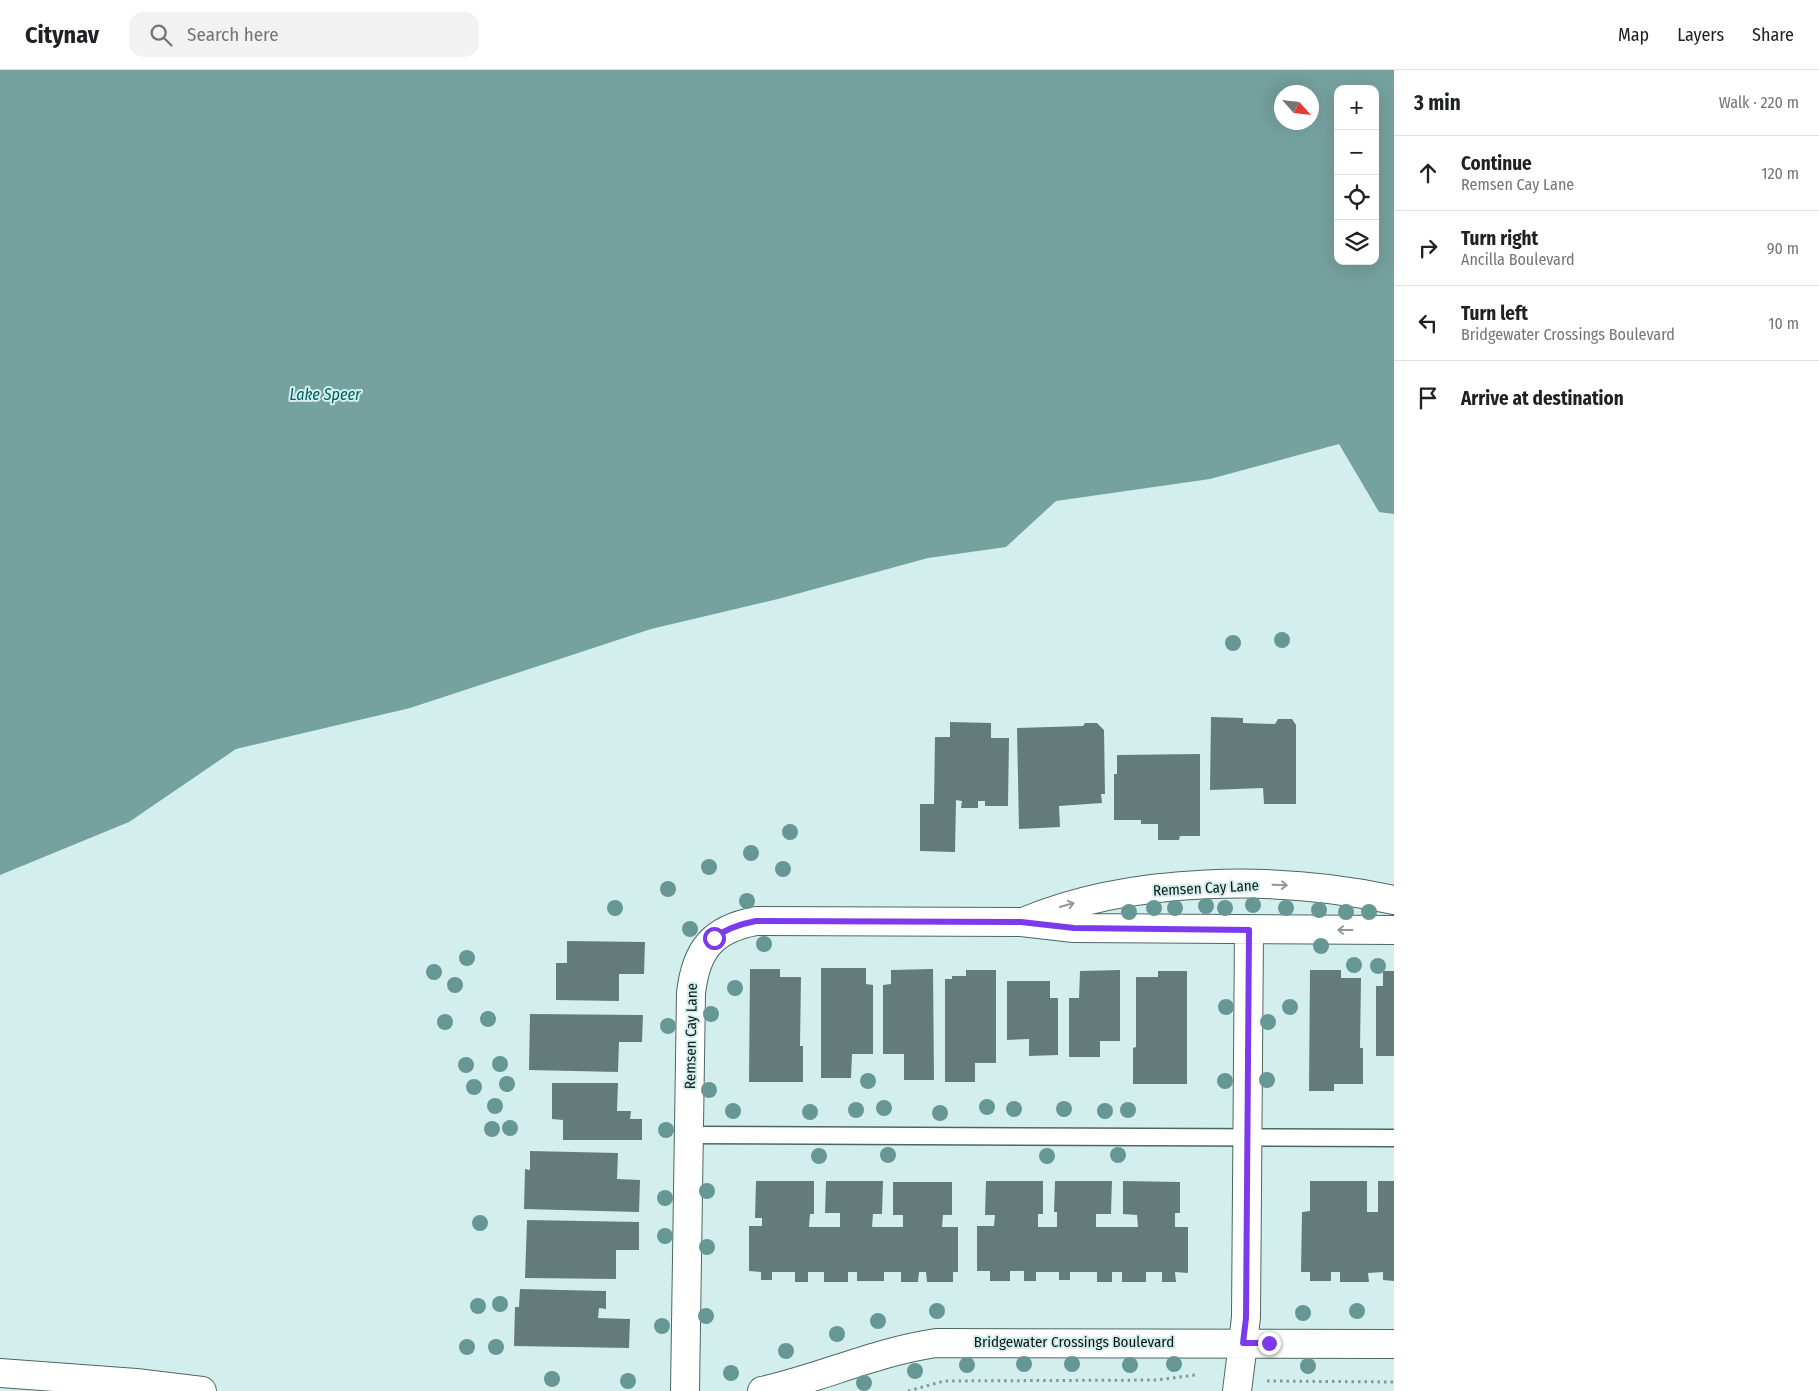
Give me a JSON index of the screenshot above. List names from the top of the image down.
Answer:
{
  "streets": {
    "street": ["Remsen Cay Lane", "Bridgewater Crossings Boulevard"]
  },
  "water": ["Lake Speer"],
  "north": "bottom right",
  "page": {
    "header": "Citynav",
    "search": "Search here",
    "nav": ["Map", "Layers", "Share"],
    "heading": ["3 min", "Walk · 220 m"],
    "map_buttons": ["+", "−"],
    "list": [
      ["Continue", "Remsen Cay Lane", "120 m"],
      ["Turn right", "Ancilla Boulevard", "90 m"],
      ["Turn left", "Bridgewater Crossings Boulevard", "10 m"],
      "Arrive at destination"
    ]
  }
}
